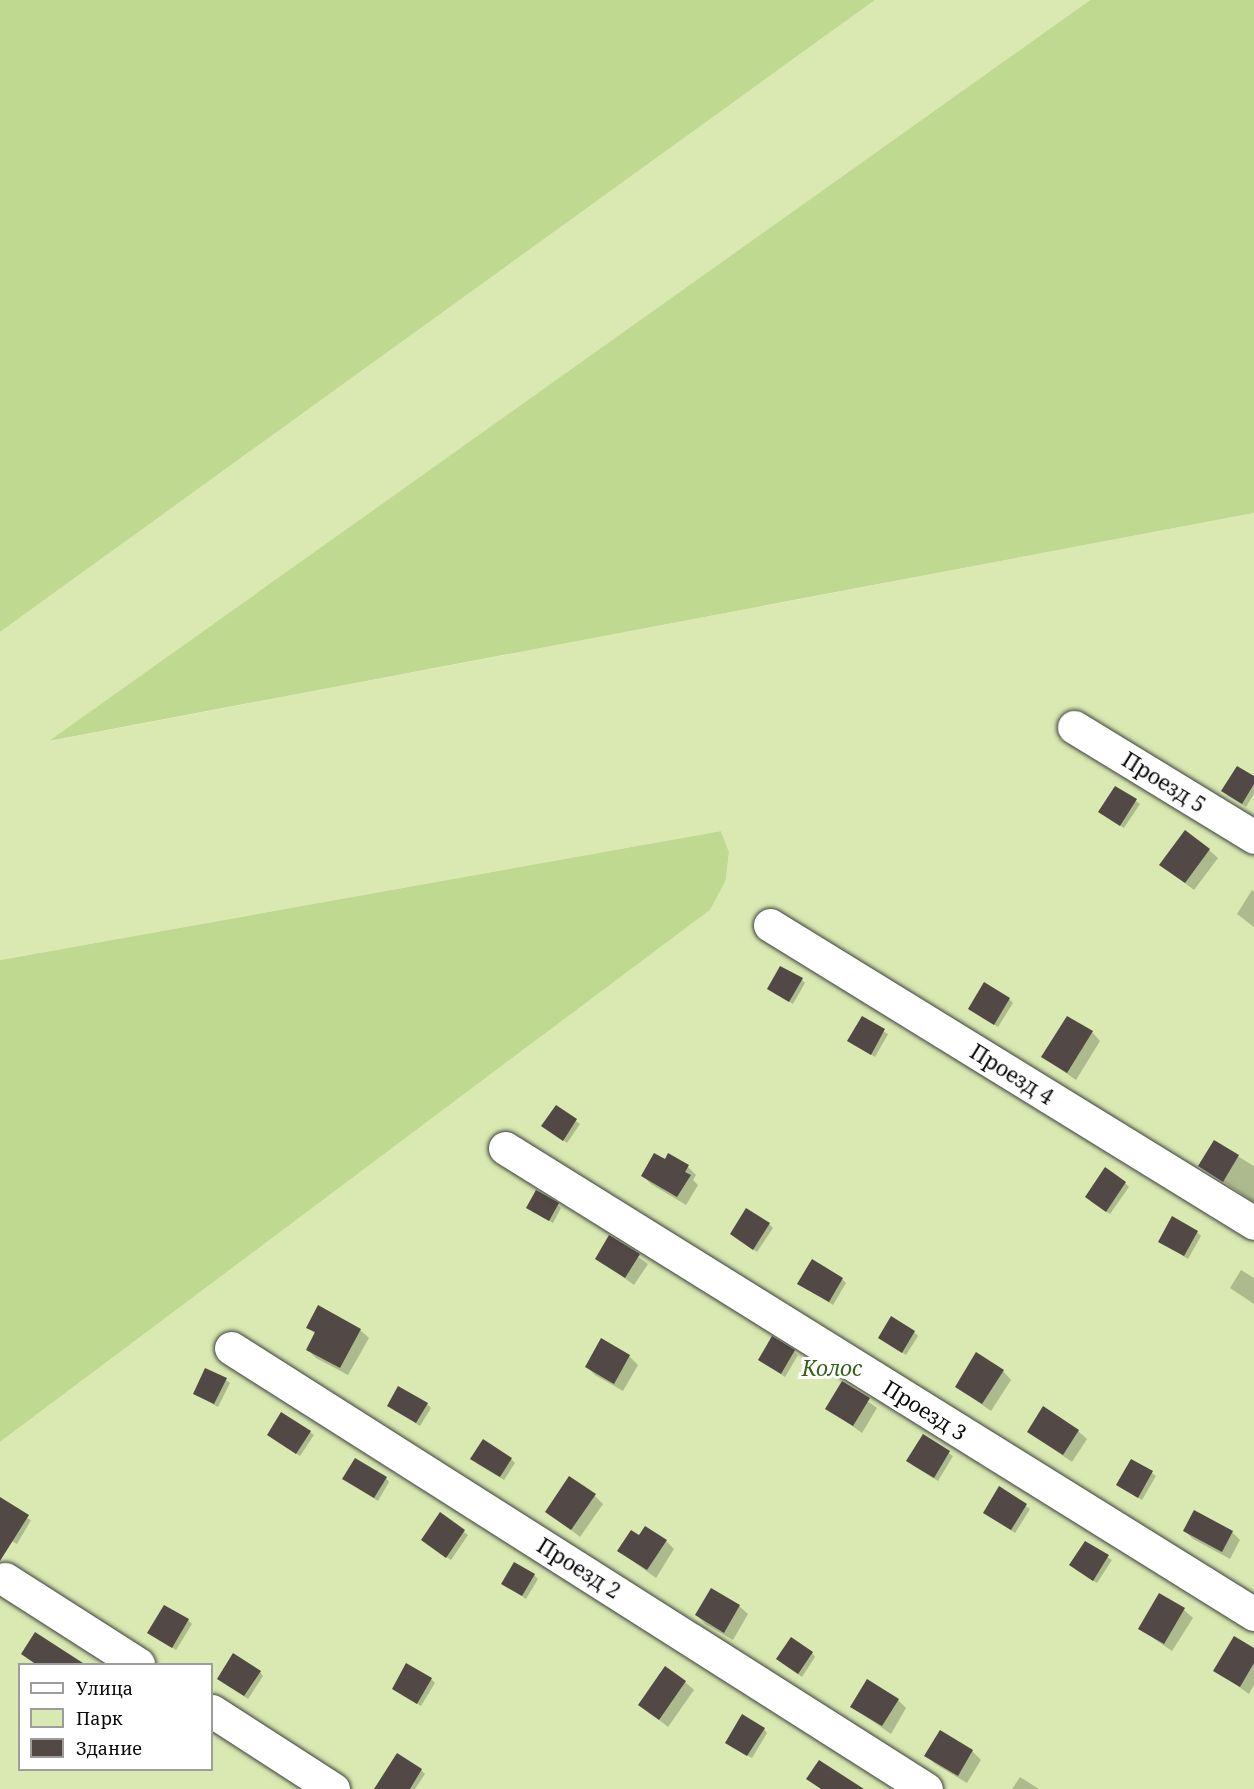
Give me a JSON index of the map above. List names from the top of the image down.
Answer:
{
  "streets": {
    "lane": [
      "Проезд 5",
      "Проезд 4",
      "Проезд 3",
      "Проезд 2"
    ]
  },
  "parks": ["Колос"],
  "legend": ["Улица", "Парк", "Здание"]
}
